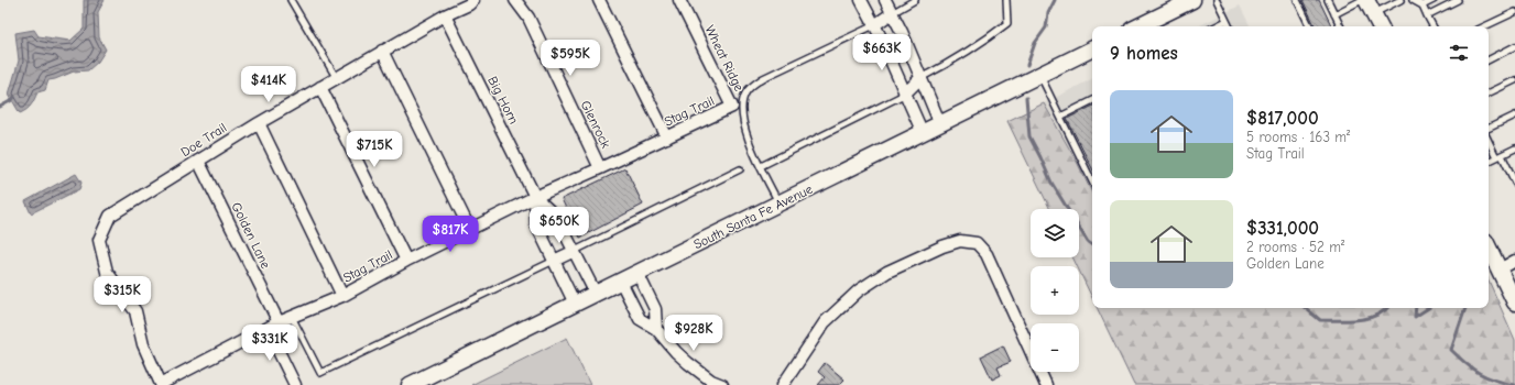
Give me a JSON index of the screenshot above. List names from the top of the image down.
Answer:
{
  "streets": {
    "main road": ["South Santa Fe Avenue"],
    "street": [
      "Wheat Ridge",
      "Big Horn",
      "Stag Trail",
      "Glenrock",
      "Doe Trail",
      "Golden Lane"
    ]
  },
  "crossings": [
    ["Wheat Ridge", "Stag Trail"],
    ["Big Horn", "Stag Trail"],
    ["Big Horn", "Doe Trail"],
    ["Big Horn", "South Santa Fe Avenue"],
    ["Stag Trail", "Glenrock"],
    ["Stag Trail", "Doe Trail"],
    ["Stag Trail", "Golden Lane"],
    ["Doe Trail", "Golden Lane"]
  ],
  "page": {
    "heading": "9 homes",
    "price": [
      "$663K",
      "$595K",
      "$414K",
      "$715K",
      "$650K",
      "$817K",
      "$315K",
      "$928K",
      "$331K"
    ],
    "list": [
      {
        "name": "$817,000",
        "note": "5 rooms · 163 m² · Stag Trail"
      },
      {
        "name": "$331,000",
        "note": "2 rooms · 52 m² · Golden Lane"
      }
    ],
    "map_buttons": ["+", "−"]
  }
}
